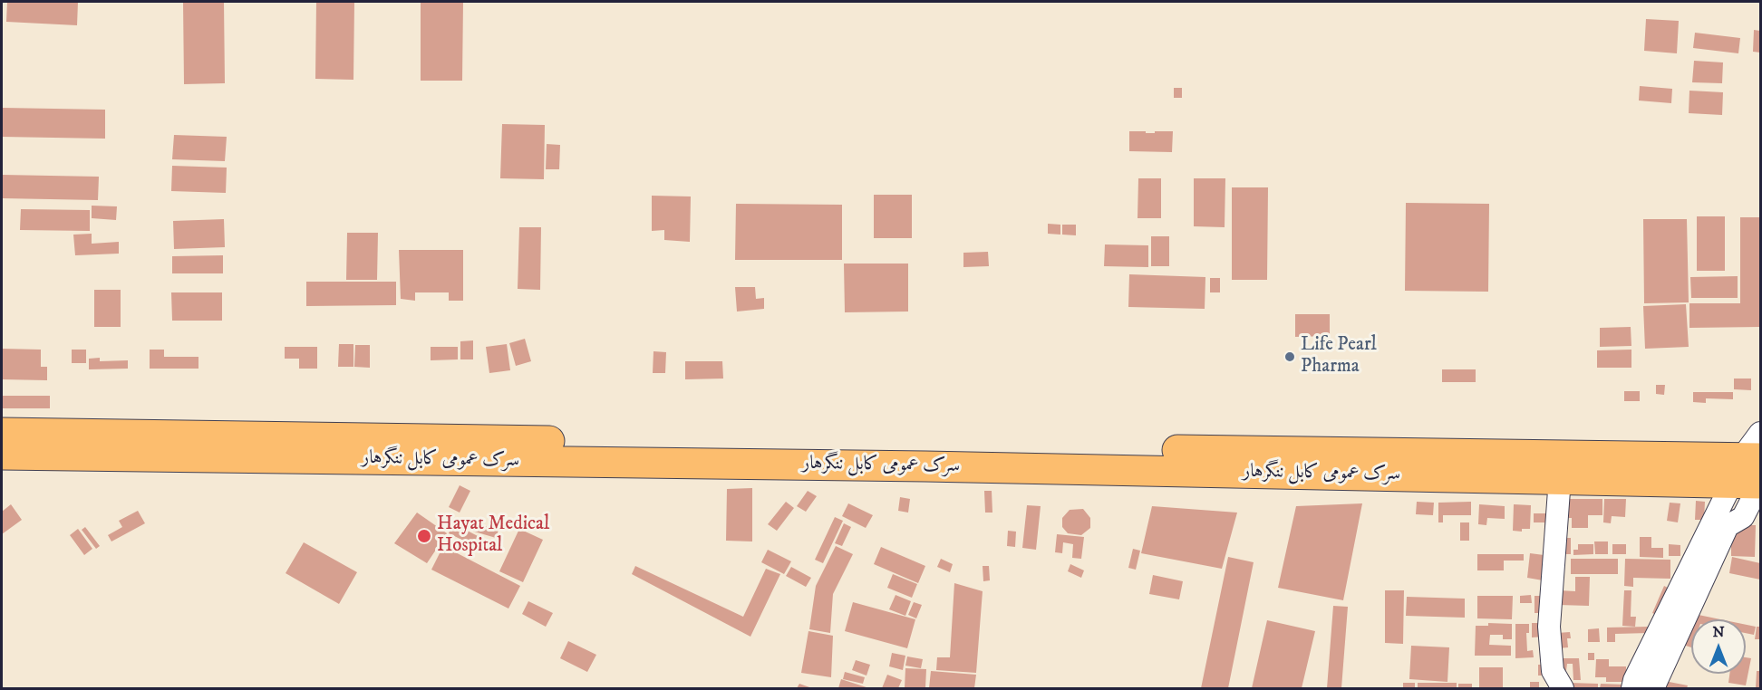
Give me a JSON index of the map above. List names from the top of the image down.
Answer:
{
  "streets": {
    "highway": ["سرک عمومی کابل ننگرهار"]
  },
  "places": ["Life Pearl Pharma", "Hayat Medical Hospital"],
  "north": "top"
}
